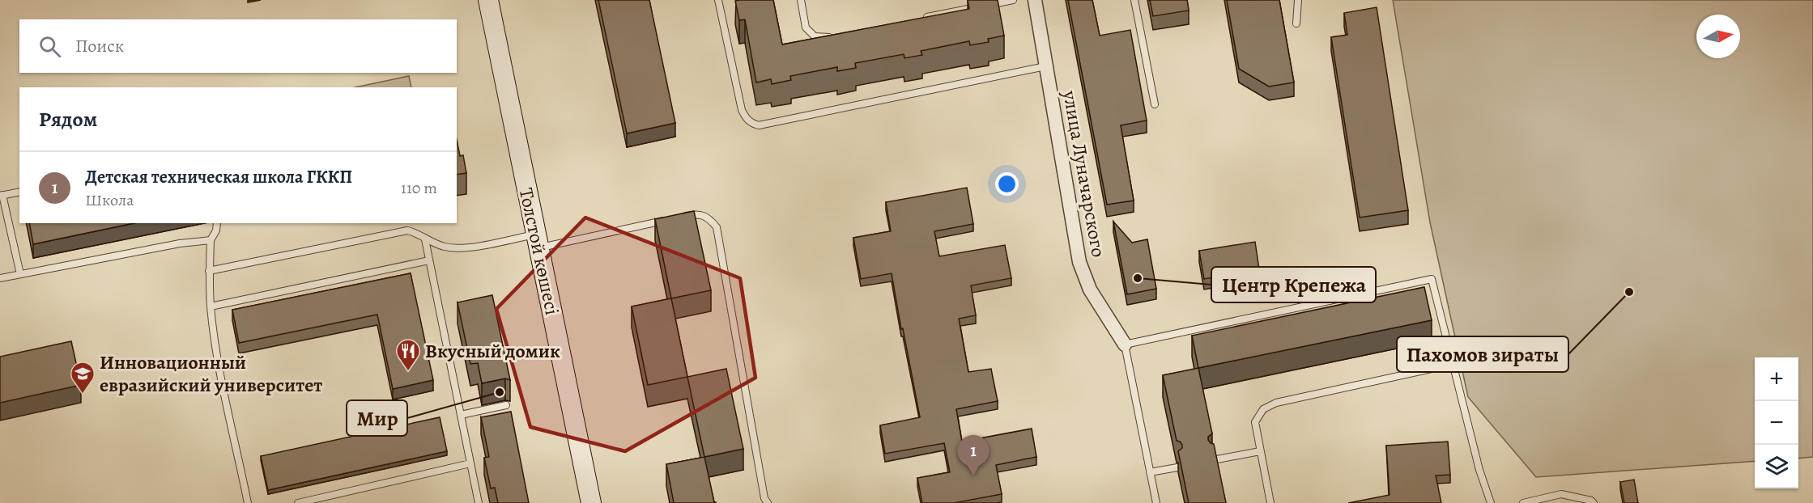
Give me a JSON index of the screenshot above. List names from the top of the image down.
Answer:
{
  "streets": {
    "main road": ["Толстой көшесі"],
    "street": ["улица Луначарского"]
  },
  "places": {
    "other": ["Центр Крепежа", "Пахомов зираты", "Мир"],
    "restaurant": ["Вкусный домик"],
    "school or university": ["Инновационный евразийский университет"]
  },
  "north": "right",
  "page": {
    "search": "Поиск",
    "heading": "Рядом",
    "list": [
      {
        "mark": "1",
        "name": "Детская техническая школа ГККП",
        "note": "Школа",
        "value": "110 m"
      }
    ],
    "map_buttons": ["+", "−"],
    "pins": "1"
  }
}
